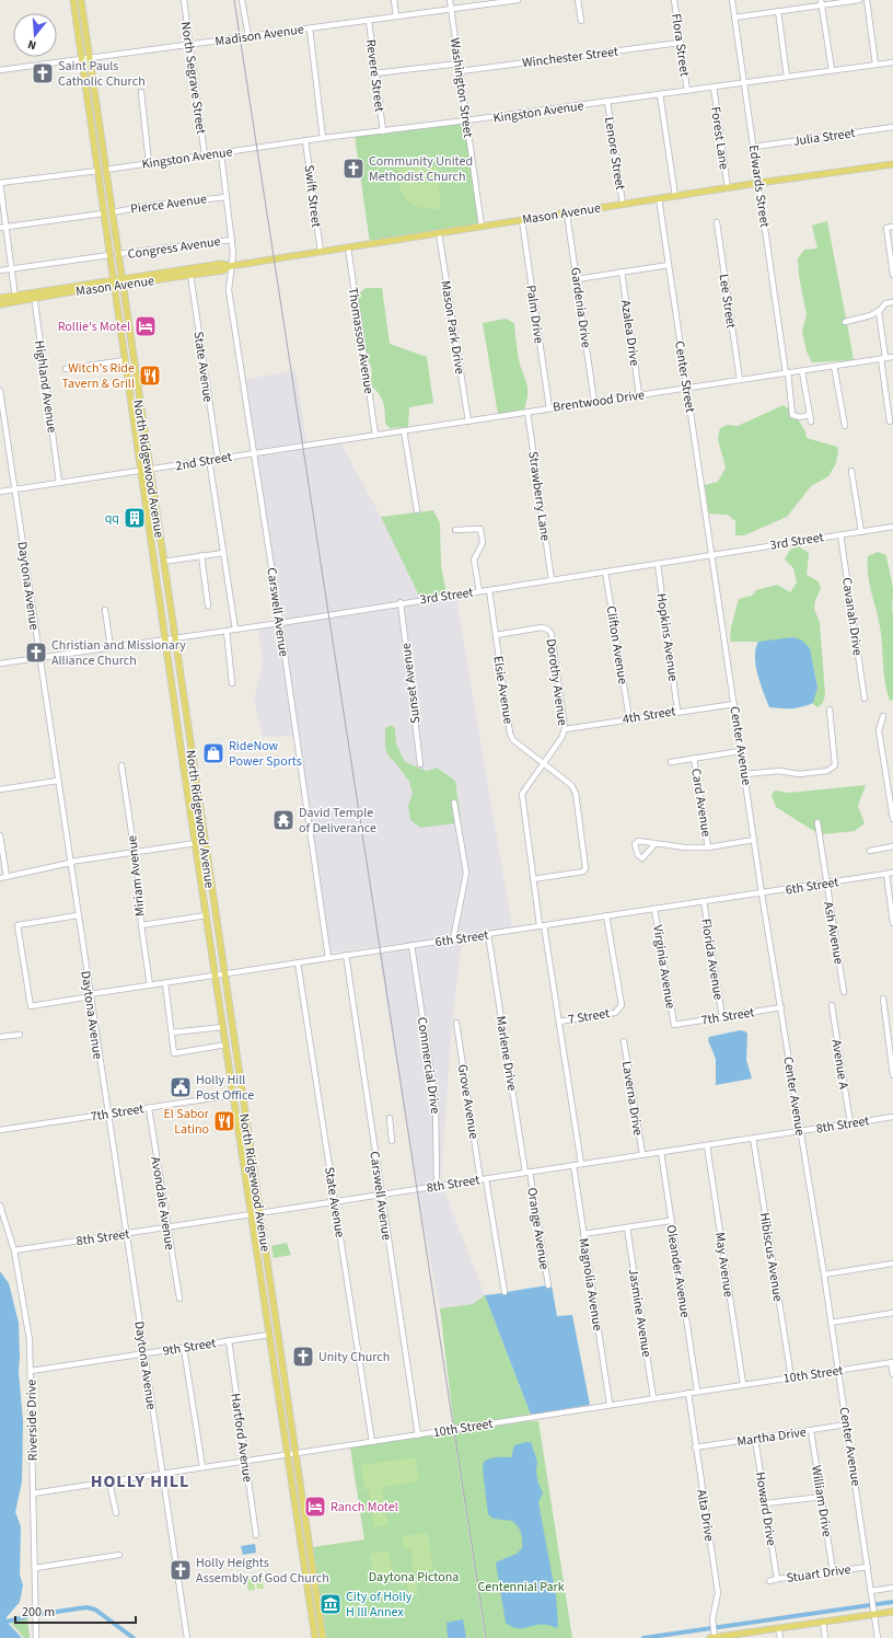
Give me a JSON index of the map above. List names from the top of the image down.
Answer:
{
  "streets": {
    "main road": ["Mason Avenue", "North Ridgewood Avenue"],
    "street": [
      "Madison Avenue",
      "Flora Street",
      "Winchester Street",
      "Revere Street",
      "North Segrave Street",
      "Washington Street",
      "Kingston Avenue",
      "Julia Street",
      "Forest Lane",
      "Lenore Street",
      "Edwards Street",
      "Swift Street",
      "Pierce Avenue",
      "Congress Avenue",
      "Lee Street",
      "Gardenia Drive",
      "Palm Drive",
      "Mason Park Drive",
      "Azalea Drive",
      "Thomasson Avenue",
      "State Avenue",
      "Center Street",
      "Highland Avenue",
      "Brentwood Drive",
      "2nd Street",
      "Strawberry Lane",
      "3rd Street",
      "Daytona Avenue",
      "Carswell Avenue",
      "Cavanah Drive",
      "Hopkins Avenue",
      "Clifton Avenue",
      "Dorothy Avenue",
      "Sunset Avenue",
      "Elsie Avenue",
      "4th Street",
      "Center Avenue",
      "Card Avenue",
      "Miriam Avenue",
      "6th Street",
      "Ash Avenue",
      "Florida Avenue",
      "Virginia Avenue",
      "7 Street",
      "7th Street",
      "Marlene Drive",
      "Avenue A",
      "Commercial Drive",
      "Laverna Drive",
      "Grove Avenue",
      "8th Street",
      "Avondale Avenue",
      "Orange Avenue",
      "Hibiscus Avenue",
      "May Avenue",
      "Oleander Avenue",
      "Magnolia Avenue",
      "Jasmine Avenue",
      "9th Street",
      "10th Street",
      "Riverside Drive",
      "Martha Drive",
      "Hartford Avenue",
      "William Drive",
      "Howard Drive",
      "Alta Drive",
      "Stuart Drive"
    ]
  },
  "crossings": [
    ["Madison Avenue", "Revere Street"],
    ["Madison Avenue", "North Segrave Street"],
    ["Madison Avenue", "Washington Street"],
    ["Madison Avenue", "North Ridgewood Avenue"],
    ["Flora Street", "Winchester Street"],
    ["Flora Street", "Kingston Avenue"],
    ["Winchester Street", "Washington Street"],
    ["Revere Street", "Kingston Avenue"],
    ["North Segrave Street", "Kingston Avenue"],
    ["Washington Street", "Kingston Avenue"],
    ["Washington Street", "Mason Avenue"],
    ["Kingston Avenue", "Forest Lane"],
    ["Kingston Avenue", "Lenore Street"],
    ["Kingston Avenue", "Edwards Street"],
    ["Kingston Avenue", "Swift Street"],
    ["Kingston Avenue", "North Ridgewood Avenue"],
    ["Kingston Avenue", "Carswell Avenue"],
    ["Julia Street", "Edwards Street"],
    ["Forest Lane", "Mason Avenue"],
    ["Lenore Street", "Mason Avenue"],
    ["Edwards Street", "Mason Avenue"],
    ["Edwards Street", "Brentwood Drive"],
    ["Swift Street", "Mason Avenue"],
    ["Pierce Avenue", "North Ridgewood Avenue"],
    ["Pierce Avenue", "Carswell Avenue"],
    ["Mason Avenue", "Gardenia Drive"],
    ["Mason Avenue", "Palm Drive"],
    ["Mason Avenue", "Mason Park Drive"],
    ["Mason Avenue", "Thomasson Avenue"],
    ["Mason Avenue", "State Avenue"],
    ["Mason Avenue", "Center Street"],
    ["Mason Avenue", "Highland Avenue"],
    ["Mason Avenue", "North Ridgewood Avenue"],
    ["Mason Avenue", "Carswell Avenue"],
    ["Congress Avenue", "North Ridgewood Avenue"],
    ["Congress Avenue", "Carswell Avenue"],
    ["Lee Street", "Brentwood Drive"],
    ["Gardenia Drive", "Brentwood Drive"],
    ["Palm Drive", "Brentwood Drive"],
    ["Mason Park Drive", "Brentwood Drive"],
    ["Azalea Drive", "Brentwood Drive"],
    ["Thomasson Avenue", "Brentwood Drive"],
    ["State Avenue", "2nd Street"],
    ["State Avenue", "6th Street"],
    ["State Avenue", "8th Street"],
    ["State Avenue", "10th Street"],
    ["Center Street", "Brentwood Drive"],
    ["Center Street", "3rd Street"],
    ["Center Street", "Center Avenue"],
    ["Highland Avenue", "2nd Street"],
    ["Brentwood Drive", "2nd Street"],
    ["Brentwood Drive", "Strawberry Lane"],
    ["2nd Street", "North Ridgewood Avenue"],
    ["2nd Street", "Daytona Avenue"],
    ["2nd Street", "Carswell Avenue"],
    ["North Ridgewood Avenue", "3rd Street"],
    ["North Ridgewood Avenue", "6th Street"],
    ["North Ridgewood Avenue", "7th Street"],
    ["North Ridgewood Avenue", "8th Street"],
    ["North Ridgewood Avenue", "9th Street"],
    ["North Ridgewood Avenue", "10th Street"],
    ["Strawberry Lane", "3rd Street"],
    ["3rd Street", "Daytona Avenue"],
    ["3rd Street", "Carswell Avenue"],
    ["3rd Street", "Cavanah Drive"],
    ["3rd Street", "Hopkins Avenue"],
    ["3rd Street", "Clifton Avenue"],
    ["3rd Street", "Sunset Avenue"],
    ["3rd Street", "Elsie Avenue"],
    ["3rd Street", "Center Avenue"],
    ["Daytona Avenue", "6th Street"],
    ["Daytona Avenue", "7th Street"],
    ["Daytona Avenue", "8th Street"],
    ["Daytona Avenue", "9th Street"],
    ["Daytona Avenue", "10th Street"],
    ["Carswell Avenue", "6th Street"],
    ["Carswell Avenue", "8th Street"],
    ["Carswell Avenue", "10th Street"],
    ["Hopkins Avenue", "4th Street"],
    ["Clifton Avenue", "4th Street"],
    ["Dorothy Avenue", "Elsie Avenue"],
    ["Dorothy Avenue", "4th Street"],
    ["4th Street", "Center Avenue"],
    ["Center Avenue", "6th Street"],
    ["Center Avenue", "7th Street"],
    ["Center Avenue", "8th Street"],
    ["Center Avenue", "10th Street"],
    ["Center Avenue", "Martha Drive"],
    ["Center Avenue", "Stuart Drive"],
    ["Miriam Avenue", "6th Street"],
    ["6th Street", "Ash Avenue"],
    ["6th Street", "Florida Avenue"],
    ["6th Street", "Virginia Avenue"],
    ["6th Street", "7 Street"],
    ["6th Street", "Marlene Drive"],
    ["6th Street", "Commercial Drive"],
    ["Florida Avenue", "7th Street"],
    ["Virginia Avenue", "7th Street"],
    ["7th Street", "Avondale Avenue"],
    ["Marlene Drive", "8th Street"],
    ["Marlene Drive", "Orange Avenue"],
    ["Avenue A", "8th Street"],
    ["Commercial Drive", "8th Street"],
    ["Laverna Drive", "8th Street"],
    ["Grove Avenue", "8th Street"],
    ["8th Street", "Avondale Avenue"],
    ["8th Street", "Orange Avenue"],
    ["8th Street", "Hibiscus Avenue"],
    ["8th Street", "May Avenue"],
    ["8th Street", "Oleander Avenue"],
    ["8th Street", "Magnolia Avenue"],
    ["8th Street", "Riverside Drive"],
    ["Hibiscus Avenue", "10th Street"],
    ["May Avenue", "10th Street"],
    ["Oleander Avenue", "10th Street"],
    ["Magnolia Avenue", "10th Street"],
    ["Jasmine Avenue", "10th Street"],
    ["9th Street", "Riverside Drive"],
    ["9th Street", "Hartford Avenue"],
    ["10th Street", "Riverside Drive"],
    ["10th Street", "Hartford Avenue"],
    ["10th Street", "Alta Drive"],
    ["Martha Drive", "William Drive"],
    ["Martha Drive", "Howard Drive"],
    ["Martha Drive", "Alta Drive"],
    ["William Drive", "Stuart Drive"],
    ["Howard Drive", "Stuart Drive"]
  ],
  "districts": ["HOLLY HILL"],
  "parks": ["Daytona Pictona", "Centennial Park"],
  "places": {
    "church": [
      "Saint Pauls Catholic Church",
      "Community United Methodist Church",
      "Christian and Missionary Alliance Church",
      "Unity Church",
      "Holly Heights Assembly of God Church"
    ],
    "hotel": ["Rollie's Motel", "Ranch Motel"],
    "restaurant": ["Witch's Ride Tavern & Grill", "El Sabor Latino"],
    "building": ["qq"],
    "shop": ["RideNow Power Sports"],
    "temple": ["David Temple of Deliverance"],
    "public building": ["Holly Hill Post Office"],
    "museum": ["City of Holly H Ill Annex"]
  },
  "scale_bar": "200 m",
  "north": "bottom"
}
